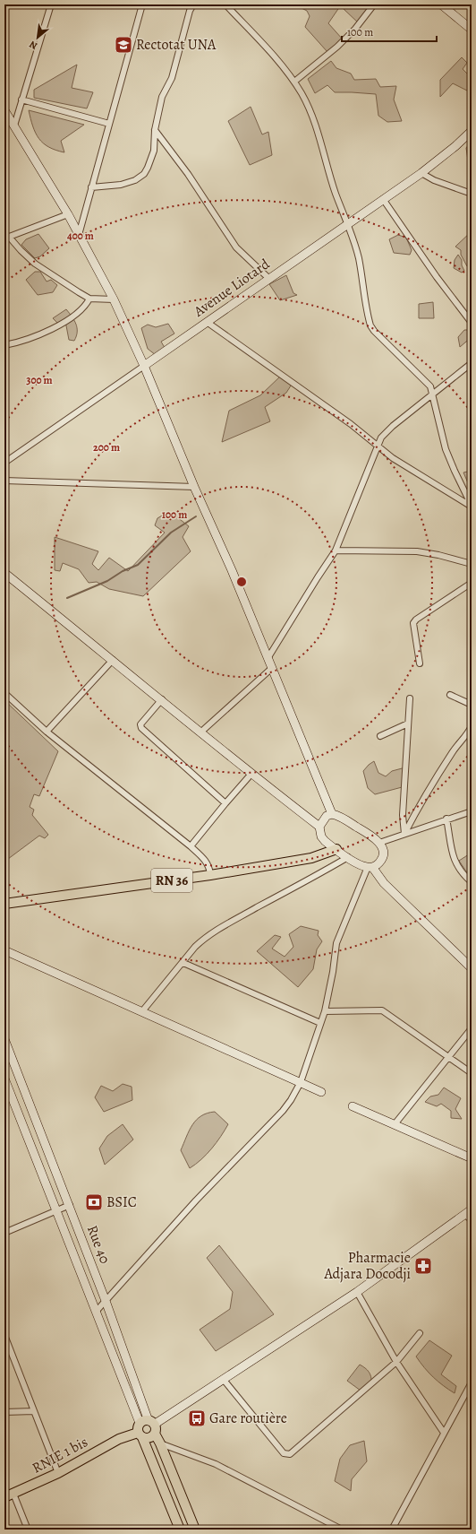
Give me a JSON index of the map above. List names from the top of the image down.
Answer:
{
  "streets": {
    "main road": ["RN 36", "RNIE 1 bis"],
    "street": ["Avenue Liotard", "Rue 40"]
  },
  "crossings": [
    ["Rue 40", "RNIE 1 bis"]
  ],
  "places": {
    "school or university": ["Rectotat UNA"],
    "bank": ["BSIC"],
    "pharmacy": ["Pharmacie Adjara Docodji"],
    "bus stop": ["Gare routière"]
  },
  "scale_bar": "100 m",
  "north": "bottom left",
  "rings": [
    "400 m",
    "300 m",
    "200 m",
    "100 m"
  ]
}
